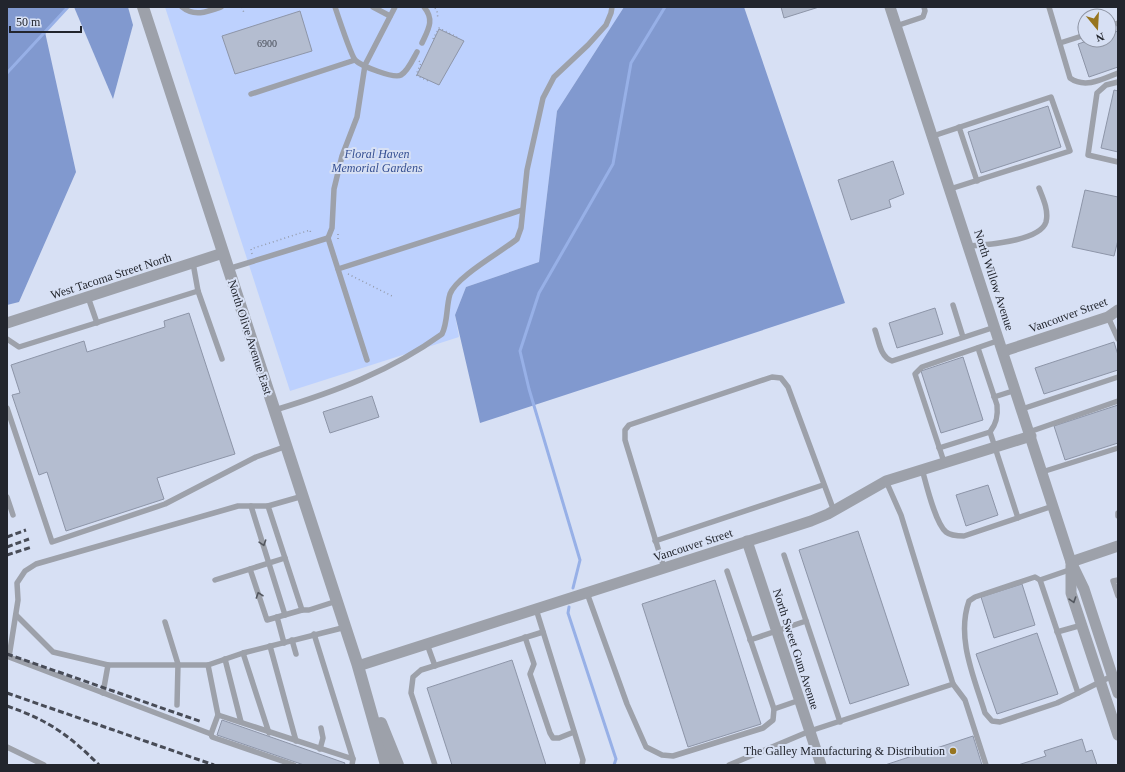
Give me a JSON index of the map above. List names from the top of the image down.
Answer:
{
  "streets": {
    "street": [
      "West Tacoma Street North",
      "North Willow Avenue",
      "Vancouver Street",
      "North Olive Avenue East",
      "North Sweet Gum Avenue"
    ]
  },
  "crossings": [
    ["West Tacoma Street North", "North Olive Avenue East"],
    ["North Willow Avenue", "Vancouver Street"],
    ["Vancouver Street", "North Olive Avenue East"],
    ["Vancouver Street", "North Sweet Gum Avenue"]
  ],
  "parks": ["Floral Haven Memorial Gardens"],
  "places": ["The Galley Manufacturing & Distribution"],
  "house_numbers": ["6900"],
  "scale_bar": "50 m",
  "north": "bottom"
}
